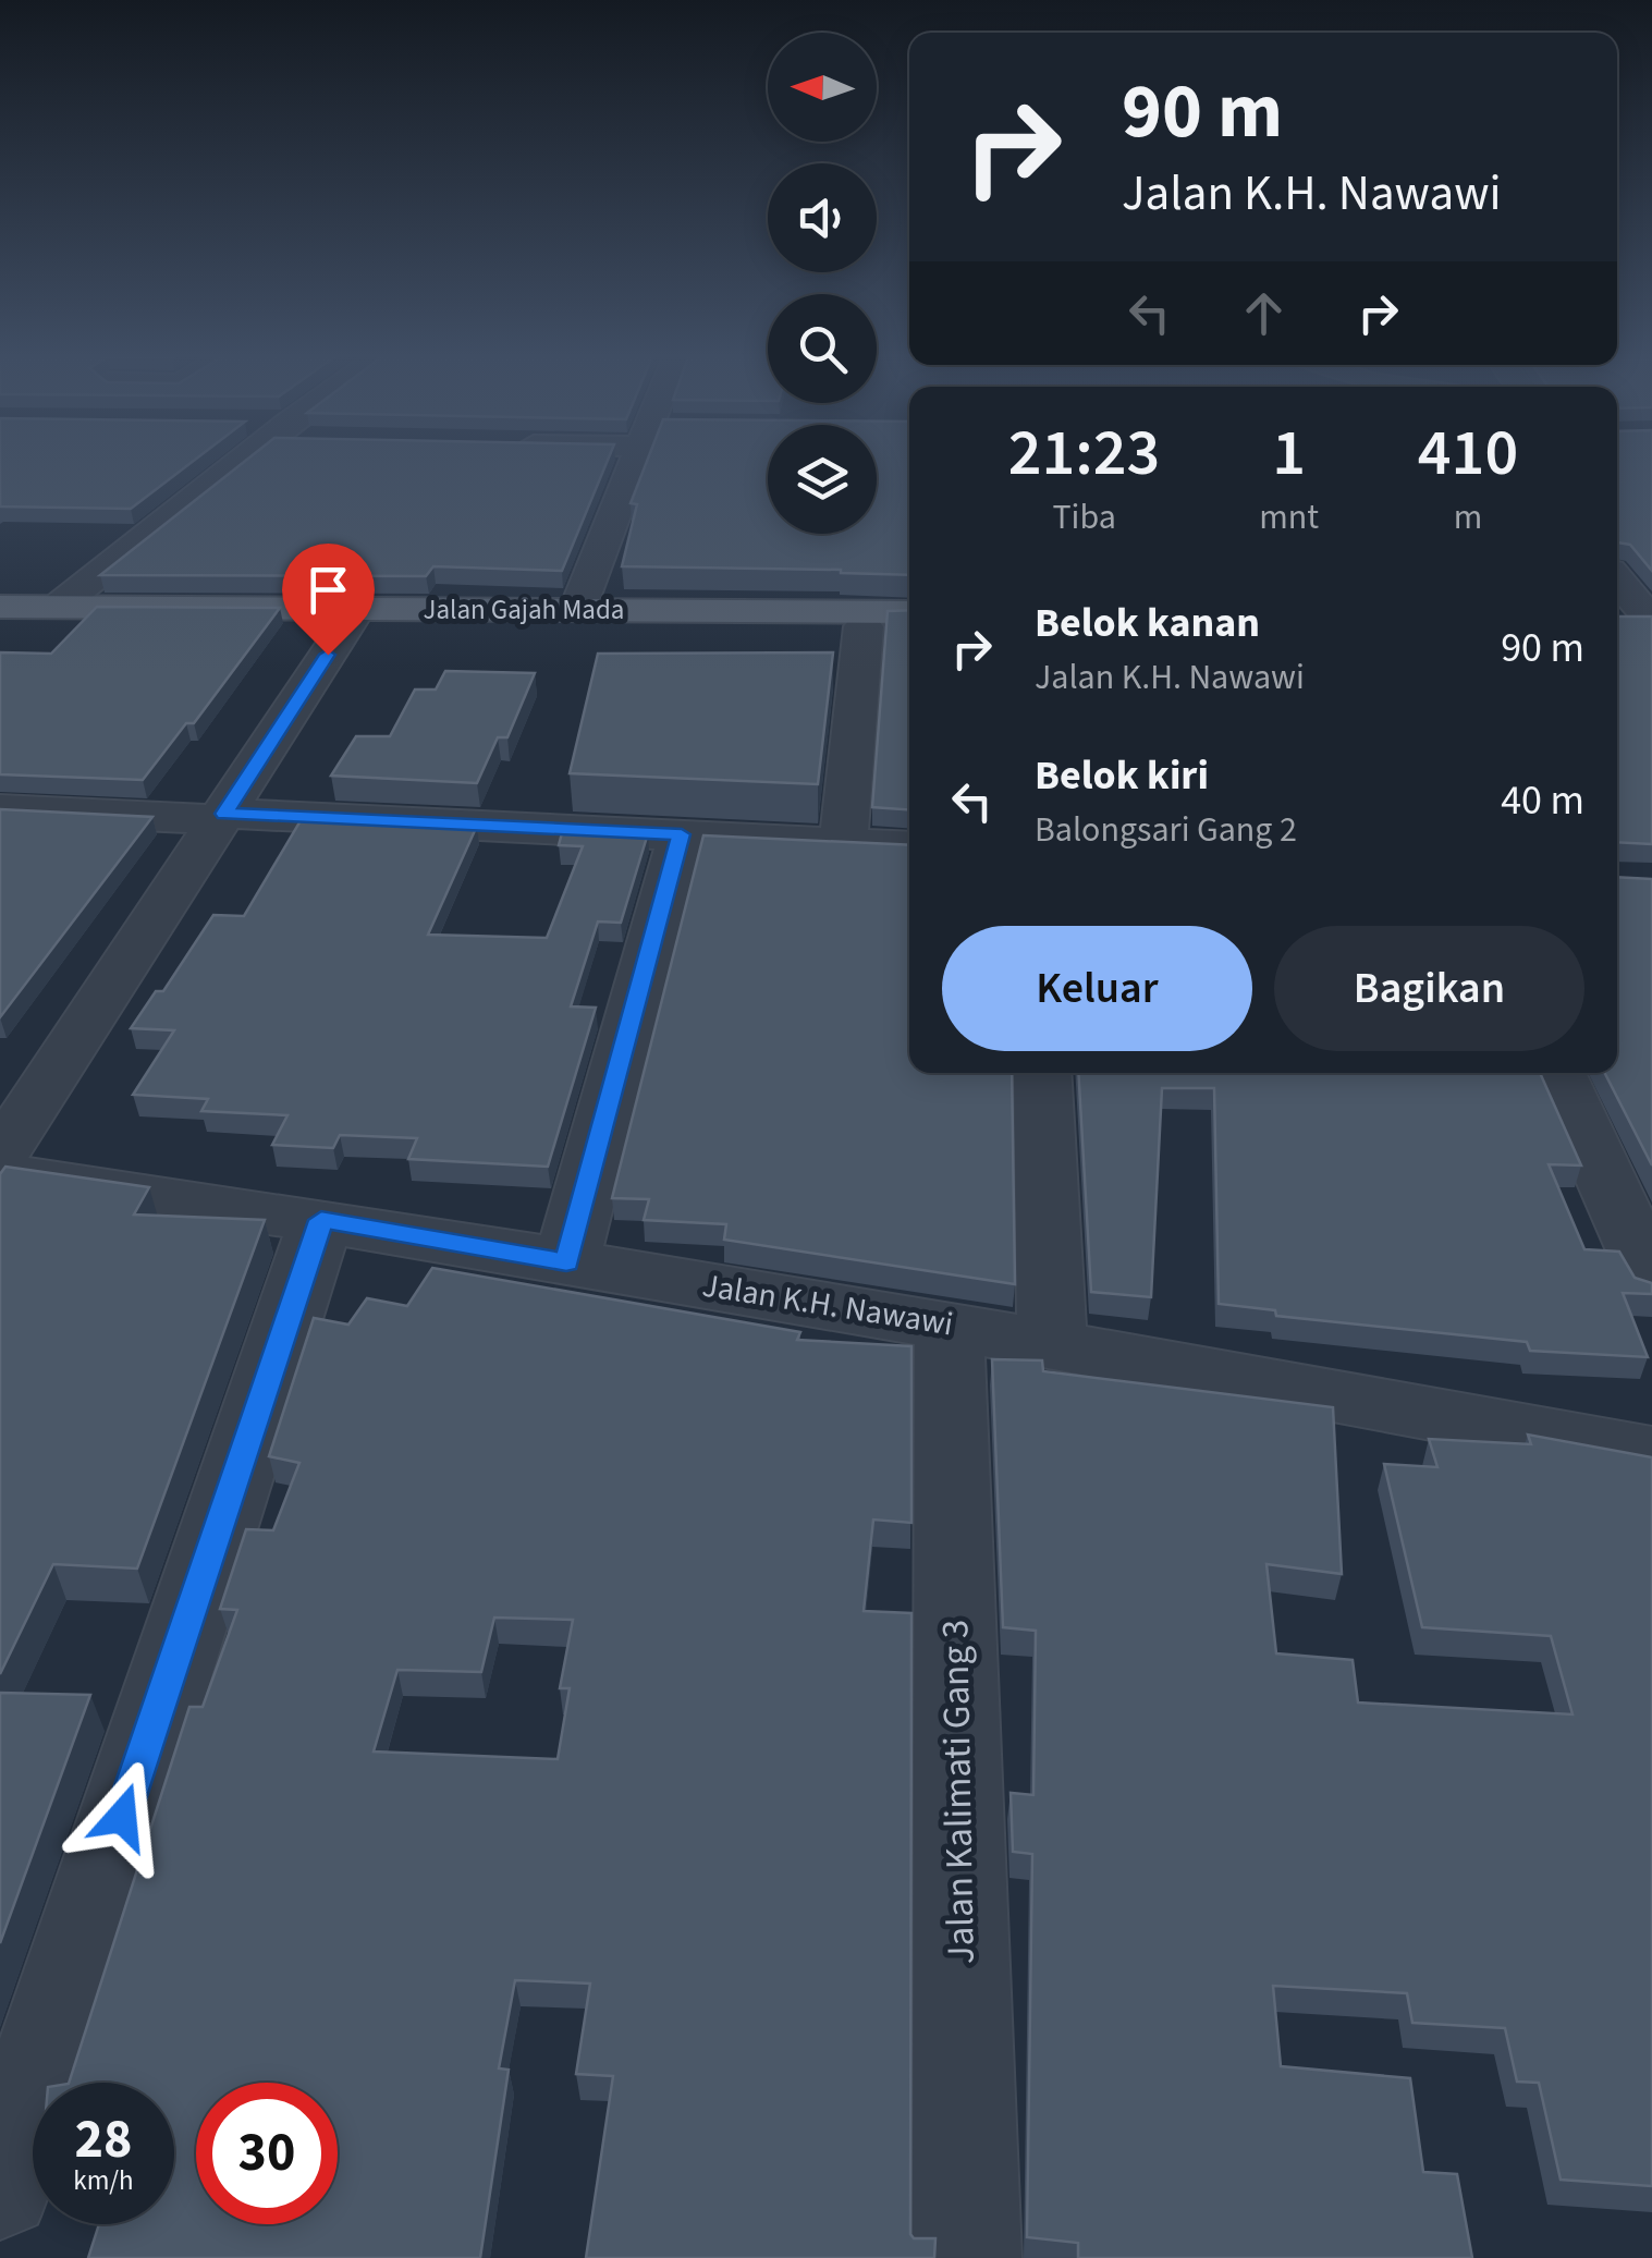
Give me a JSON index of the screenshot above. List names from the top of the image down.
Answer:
{
  "streets": {
    "main road": ["Jalan Gajah Mada"],
    "street": ["Jalan K.H. Nawawi", "Jalan Kalimati Gang 3"]
  },
  "crossings": [
    ["Jalan K.H. Nawawi", "Jalan Kalimati Gang 3"]
  ],
  "north": "left",
  "page": {
    "turn": ["90 m", "Jalan K.H. Nawawi"],
    "eta": [
      "21:23",
      "Tiba",
      "1",
      "mnt",
      "410",
      "m"
    ],
    "list": [
      {
        "name": "Belok kanan",
        "note": "Jalan K.H. Nawawi",
        "value": "90 m"
      },
      {
        "name": "Belok kiri",
        "note": "Balongsari Gang 2",
        "value": "40 m"
      }
    ],
    "buttons": ["Keluar", "Bagikan"],
    "speed": "28 km/h",
    "limit": "30"
  }
}
